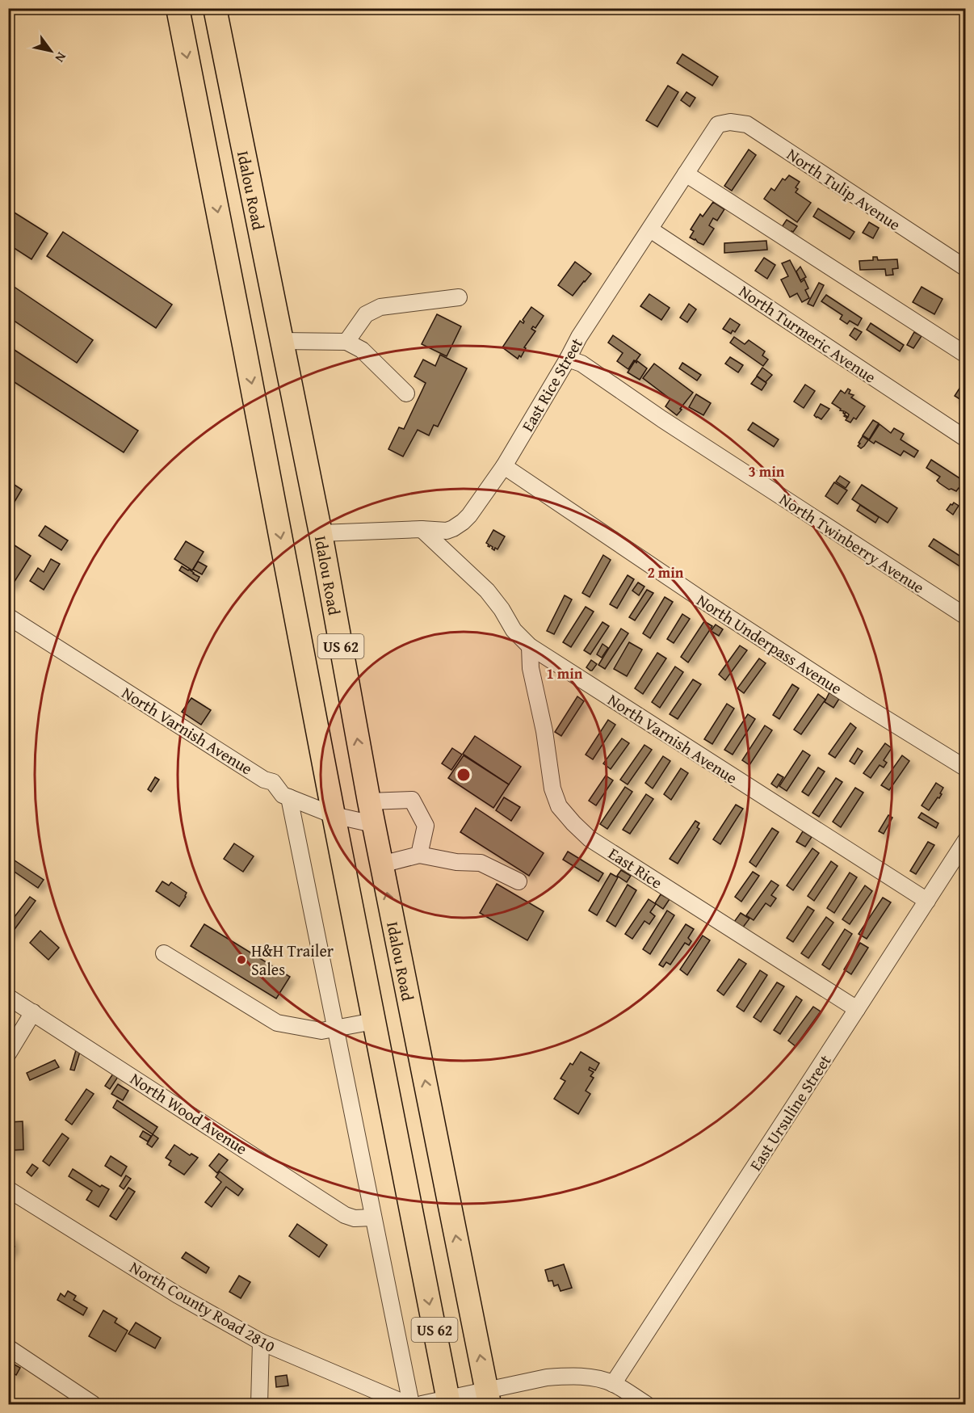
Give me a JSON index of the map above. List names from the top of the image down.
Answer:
{
  "streets": {
    "highway": ["Idalou Road", "US 62"],
    "street": [
      "North Tulip Avenue",
      "North Turmeric Avenue",
      "East Rice Street",
      "North Twinberry Avenue",
      "North Underpass Avenue",
      "North Varnish Avenue",
      "East Rice",
      "East Ursuline Street",
      "North Wood Avenue",
      "North County Road 2810"
    ]
  },
  "crossings": [
    ["North Tulip Avenue", "East Rice Street"],
    ["Idalou Road", "East Rice Street"],
    ["Idalou Road", "North Varnish Avenue"],
    ["North Turmeric Avenue", "East Rice Street"],
    ["East Rice Street", "North Twinberry Avenue"],
    ["East Rice Street", "North Underpass Avenue"],
    ["East Rice Street", "North Varnish Avenue"],
    ["US 62", "North Varnish Avenue"],
    ["North Varnish Avenue", "East Rice"],
    ["North Varnish Avenue", "East Ursuline Street"],
    ["East Rice", "East Ursuline Street"]
  ],
  "places": ["H&H Trailer Sales"],
  "north": "bottom right",
  "rings": ["3 min", "2 min", "1 min"]
}
